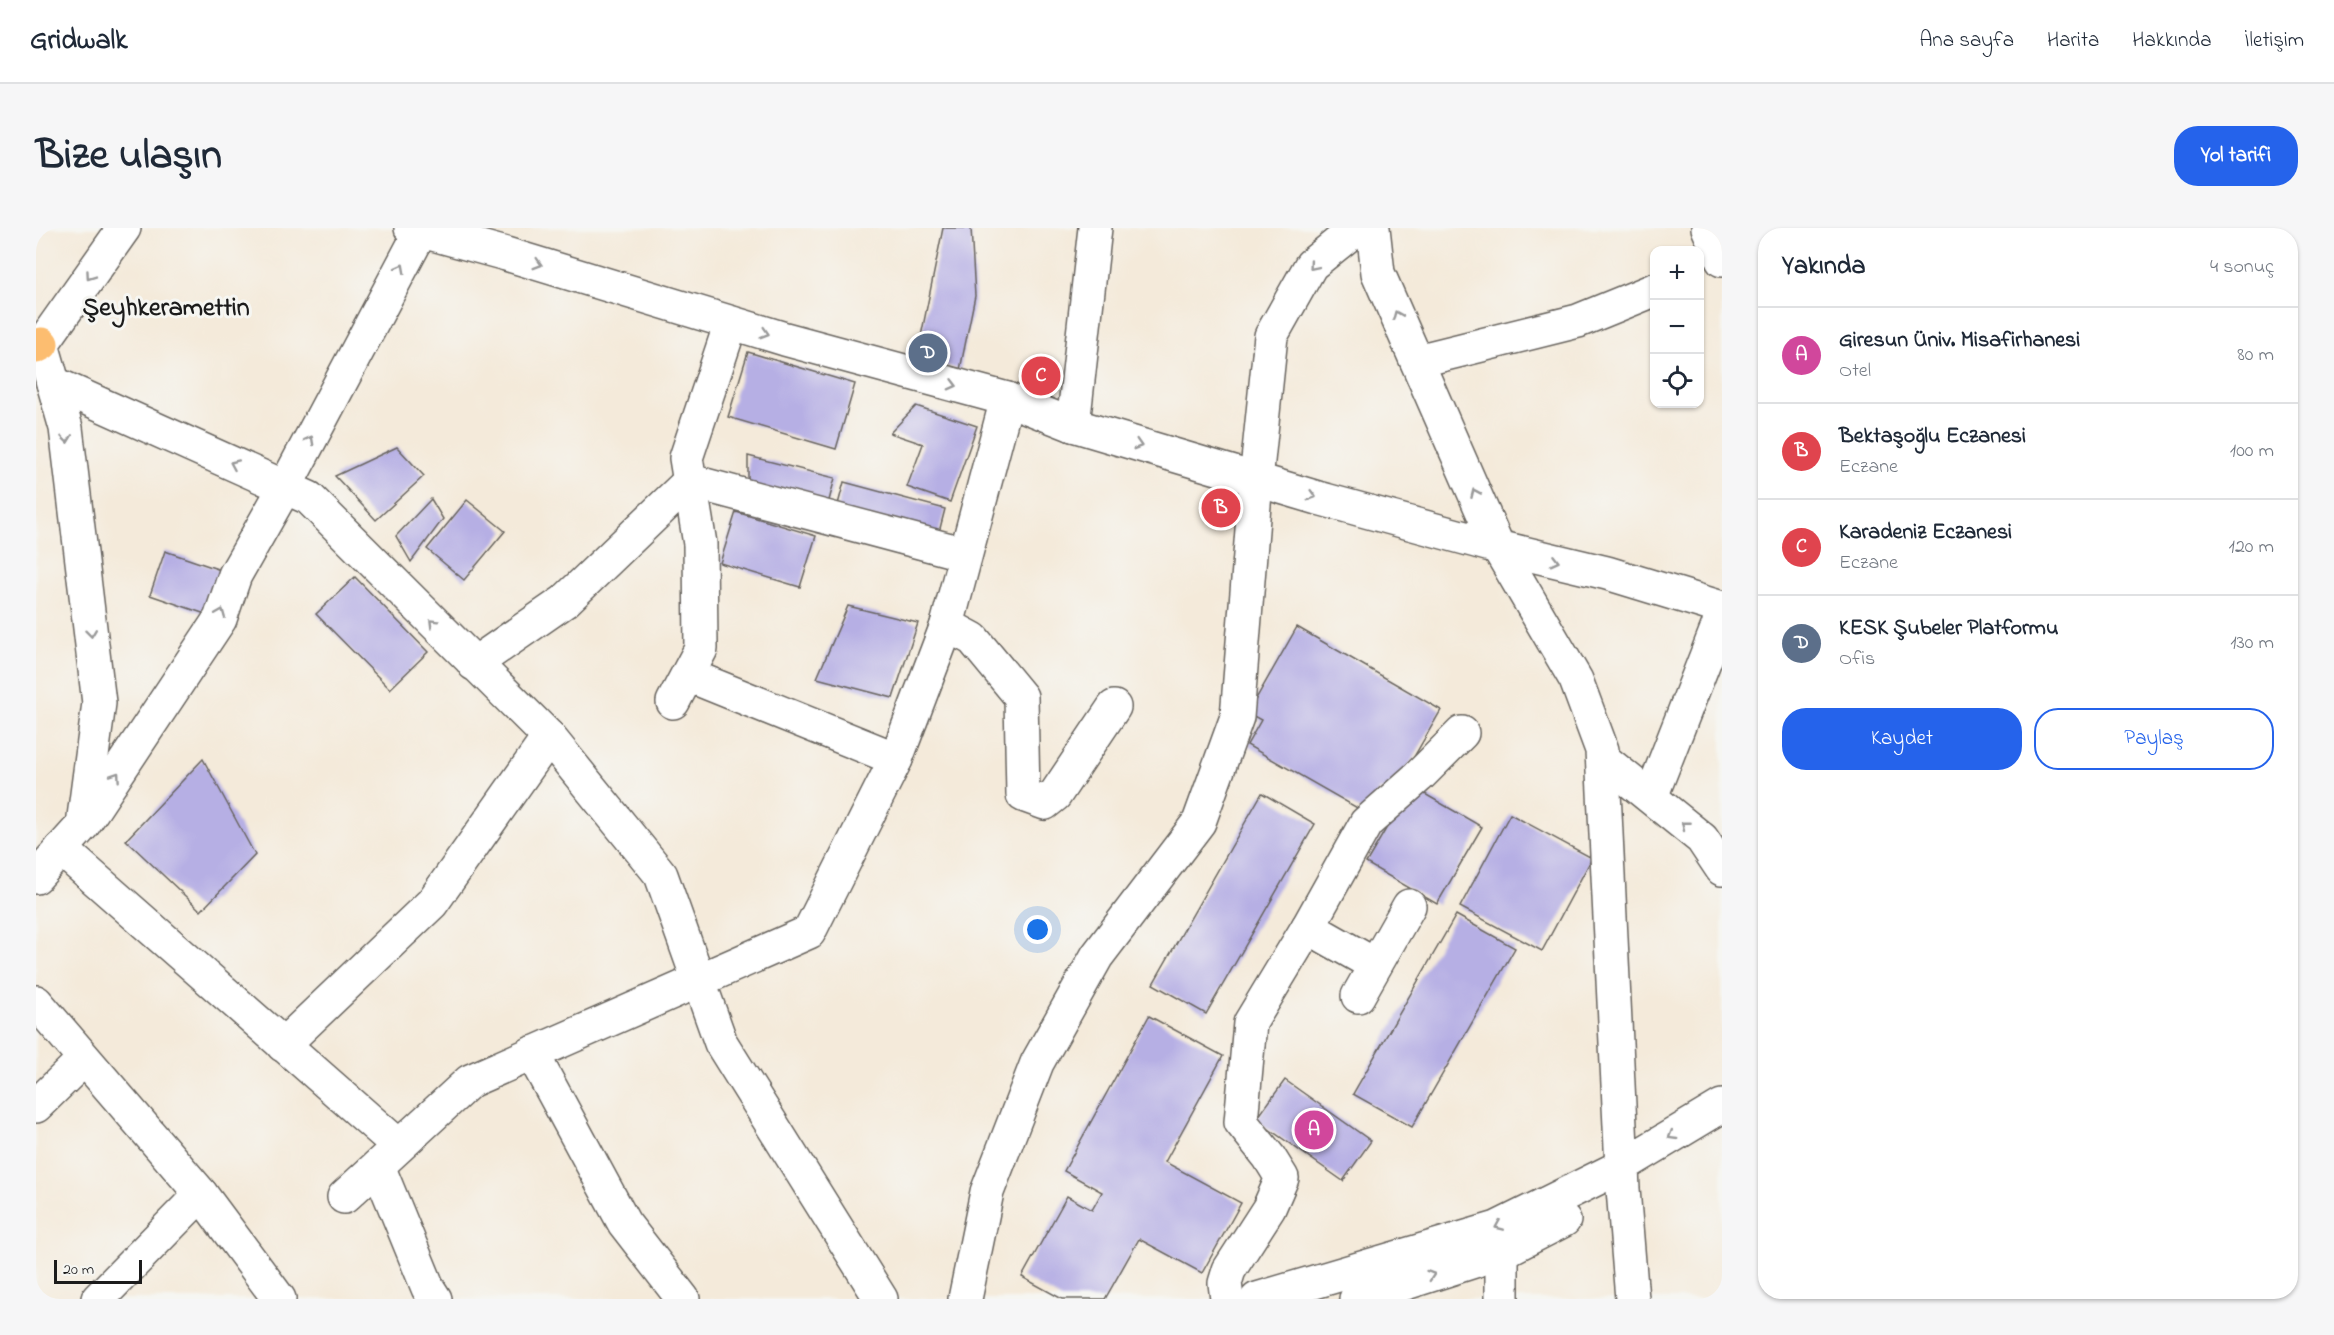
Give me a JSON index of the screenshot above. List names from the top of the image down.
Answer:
{
  "districts": ["Şeyhkeramettin"],
  "scale_bar": "20 m",
  "page": {
    "header": "Gridwalk",
    "nav": [
      "Ana sayfa",
      "Harita",
      "Hakkında",
      "İletişim"
    ],
    "title": "Bize ulaşın",
    "buttons": [
      "Yol tarifi",
      ["Kaydet", "Paylaş"]
    ],
    "heading": ["Yakında", "4 sonuç"],
    "map_buttons": ["+", "−"],
    "list": [
      {
        "mark": "A",
        "name": "Giresun Üniv. Misafirhanesi",
        "note": "Otel",
        "value": "80 m"
      },
      {
        "mark": "B",
        "name": "Bektaşoğlu Eczanesi",
        "note": "Eczane",
        "value": "100 m"
      },
      {
        "mark": "C",
        "name": "Karadeniz Eczanesi",
        "note": "Eczane",
        "value": "120 m"
      },
      {
        "mark": "D",
        "name": "KESK Şubeler Platformu",
        "note": "Ofis",
        "value": "130 m"
      }
    ],
    "pins": [
      "D",
      "C",
      "B",
      "A"
    ],
    "scale": "20 m"
  }
}
